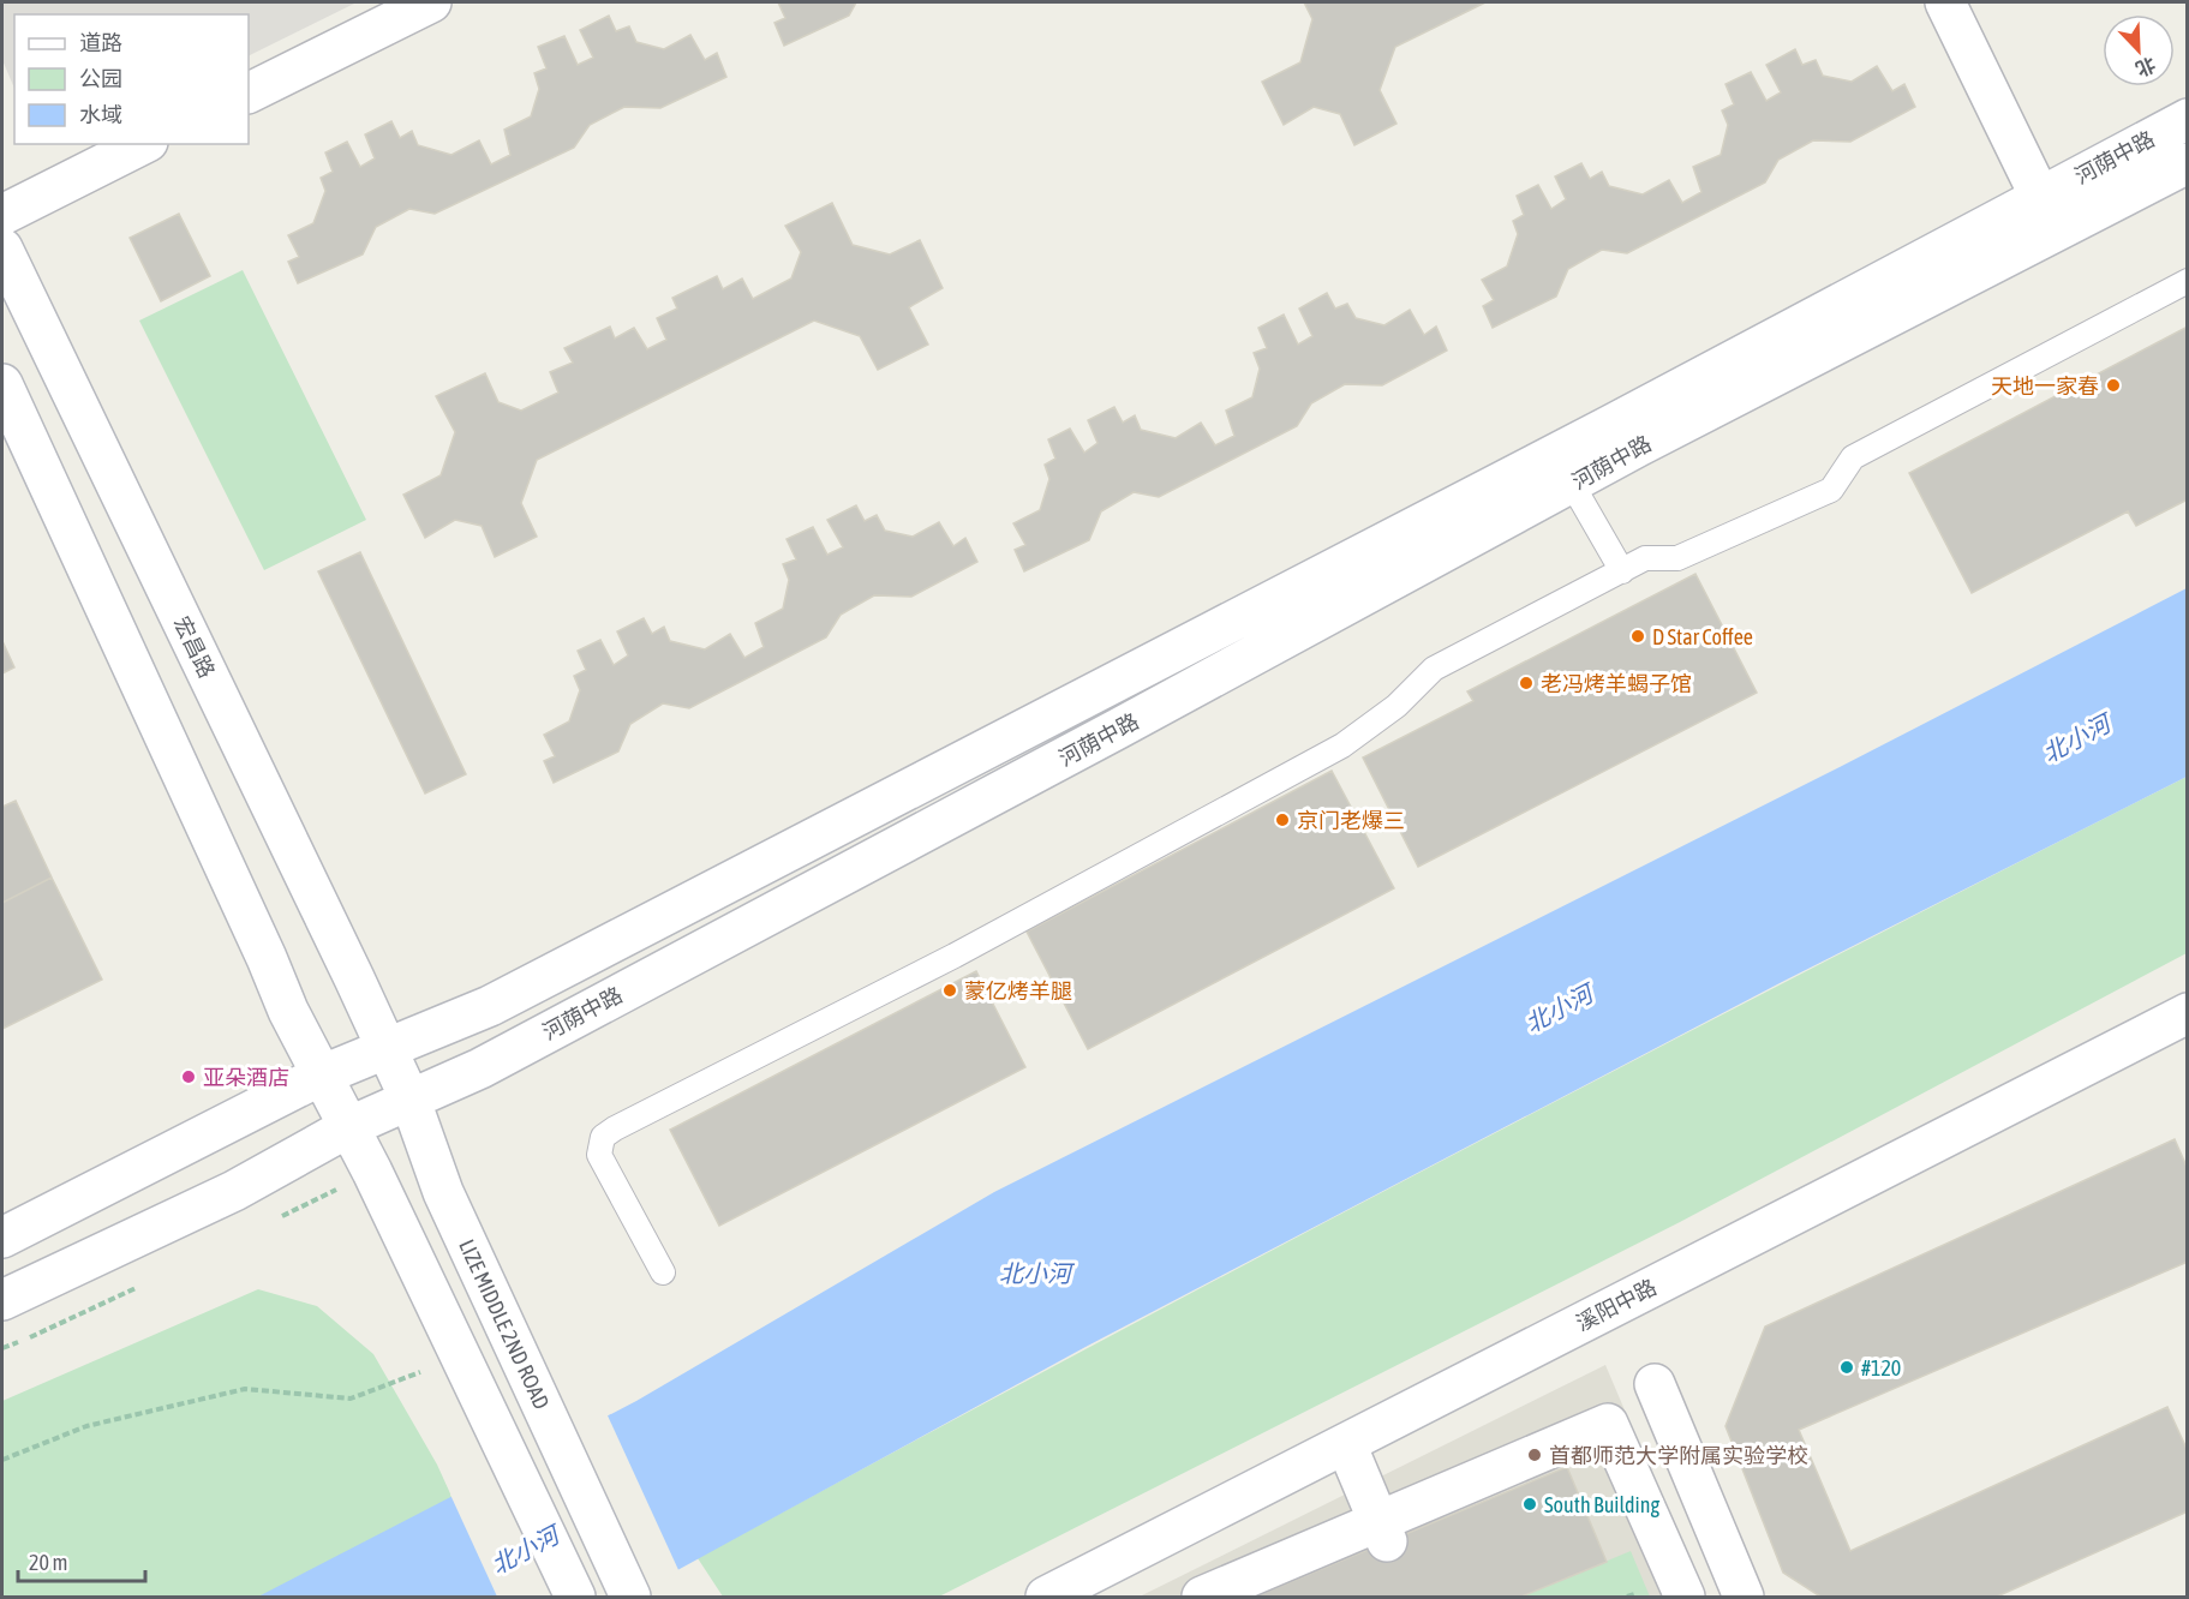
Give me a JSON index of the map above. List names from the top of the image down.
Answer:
{
  "streets": {
    "street": [
      "河荫中路",
      "宏昌路",
      "溪阳中路",
      "LIZE MIDDLE 2ND ROAD"
    ]
  },
  "crossings": [
    ["河荫中路", "宏昌路"],
    ["河荫中路", "LIZE MIDDLE 2ND ROAD"],
    ["宏昌路", "LIZE MIDDLE 2ND ROAD"]
  ],
  "water": ["北小河"],
  "places": [
    "天地一家春",
    "D Star Coffee",
    "老冯烤羊蝎子馆",
    "京门老爆三",
    "蒙亿烤羊腿",
    "亚朵酒店",
    "#120",
    "首都师范大学附属实验学校",
    "South Building"
  ],
  "legend": ["道路", "公园", "水域"],
  "scale_bar": "20 m",
  "north": "bottom right"
}
